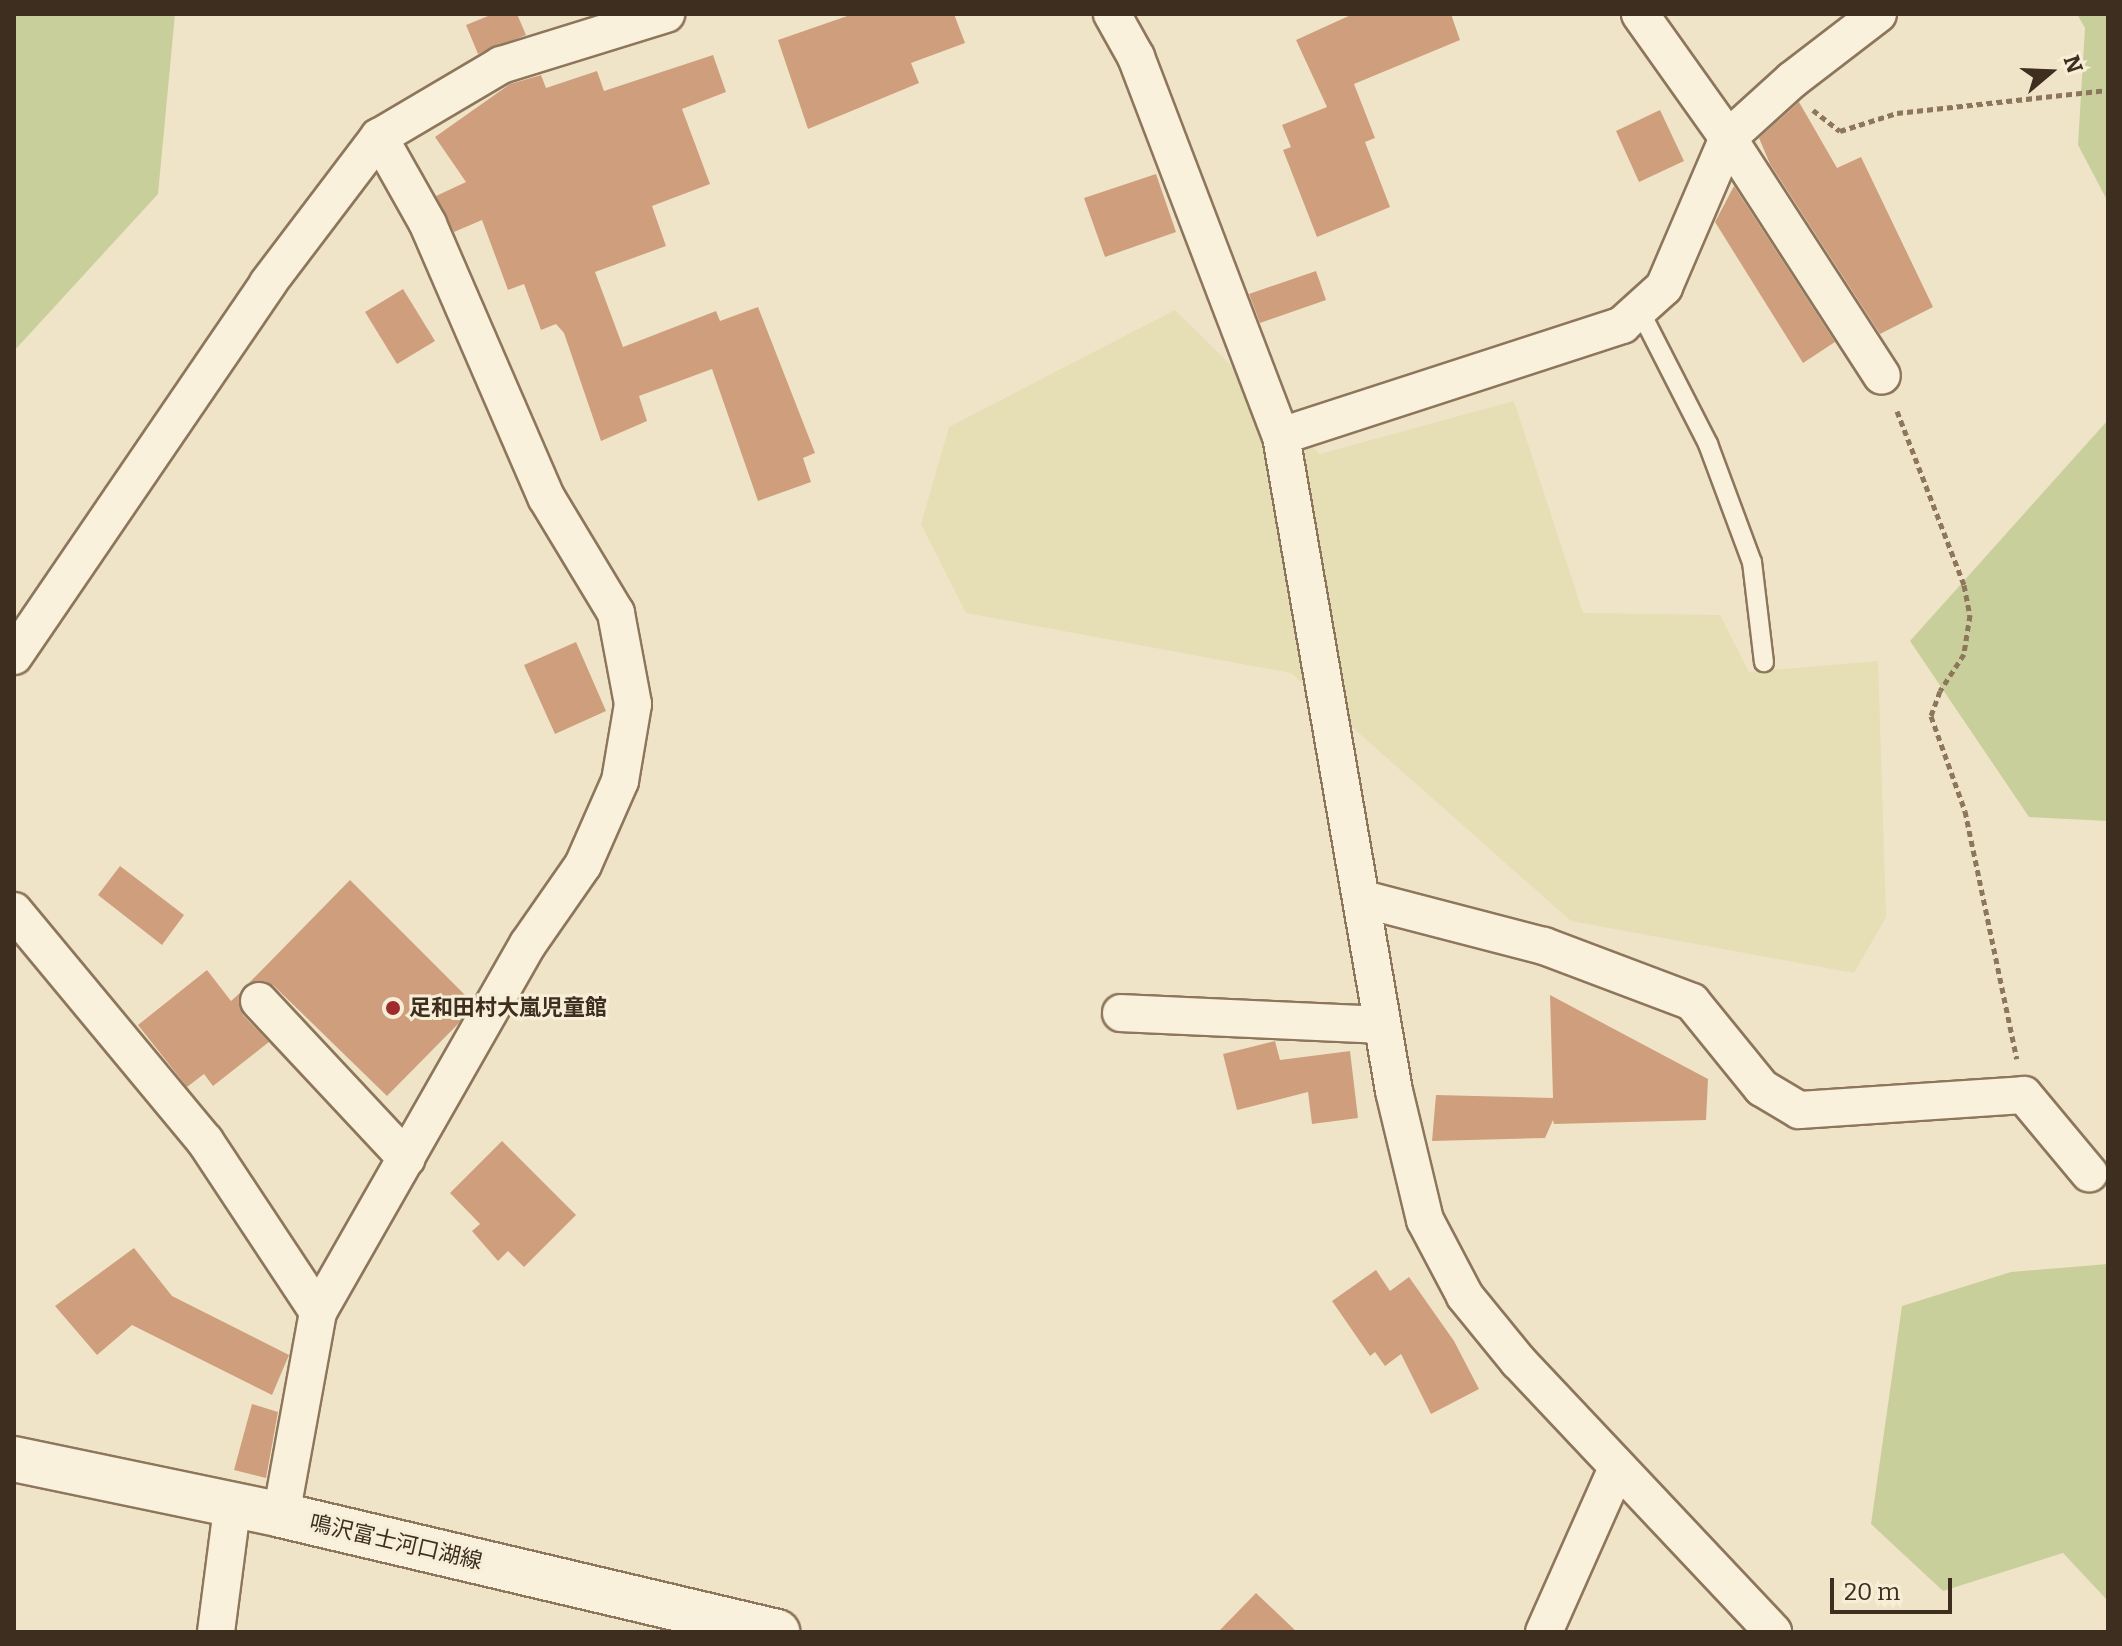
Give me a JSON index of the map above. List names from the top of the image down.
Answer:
{
  "streets": {
    "main road": ["鳴沢富士河口湖線"]
  },
  "places": ["足和田村大嵐児童館"],
  "scale_bar": "20 m",
  "north": "right"
}
